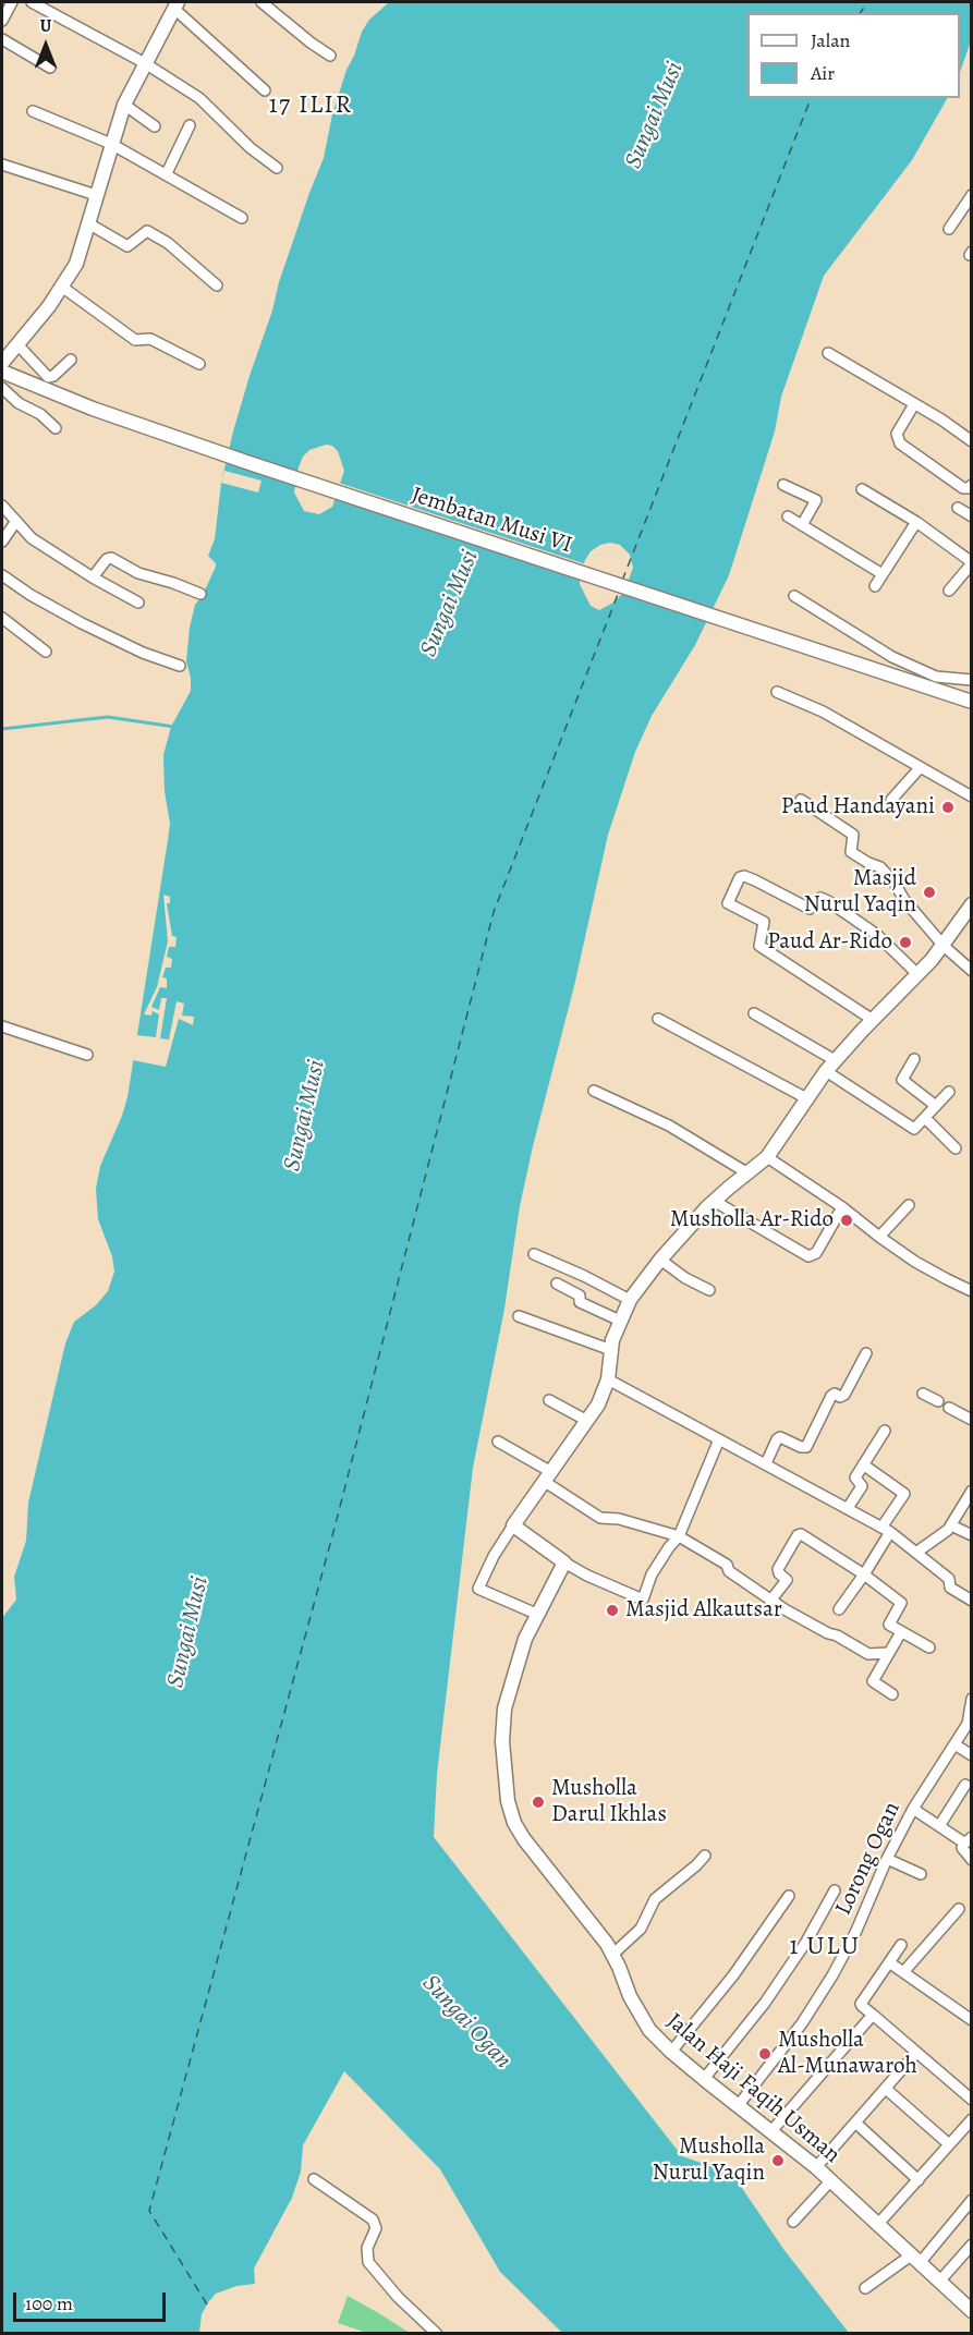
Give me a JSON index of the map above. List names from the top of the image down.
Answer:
{
  "streets": {
    "street": ["Jembatan Musi VI", "Lorong Ogan", "Jalan Haji Faqih Usman"]
  },
  "crossings": [
    ["Lorong Ogan", "Jalan Haji Faqih Usman"]
  ],
  "districts": ["17 ILIR", "1 ULU"],
  "water": ["Sungai Musi", "Sungai Ogan"],
  "places": [
    "Paud Handayani",
    "Masjid Nurul Yaqin",
    "Paud Ar-Rido",
    "Musholla Ar-Rido",
    "Masjid Alkautsar",
    "Musholla Darul Ikhlas",
    "Musholla Al-Munawaroh",
    "Musholla Nurul Yaqin"
  ],
  "legend": ["Jalan", "Air"],
  "scale_bar": "100 m",
  "north": "top"
}
